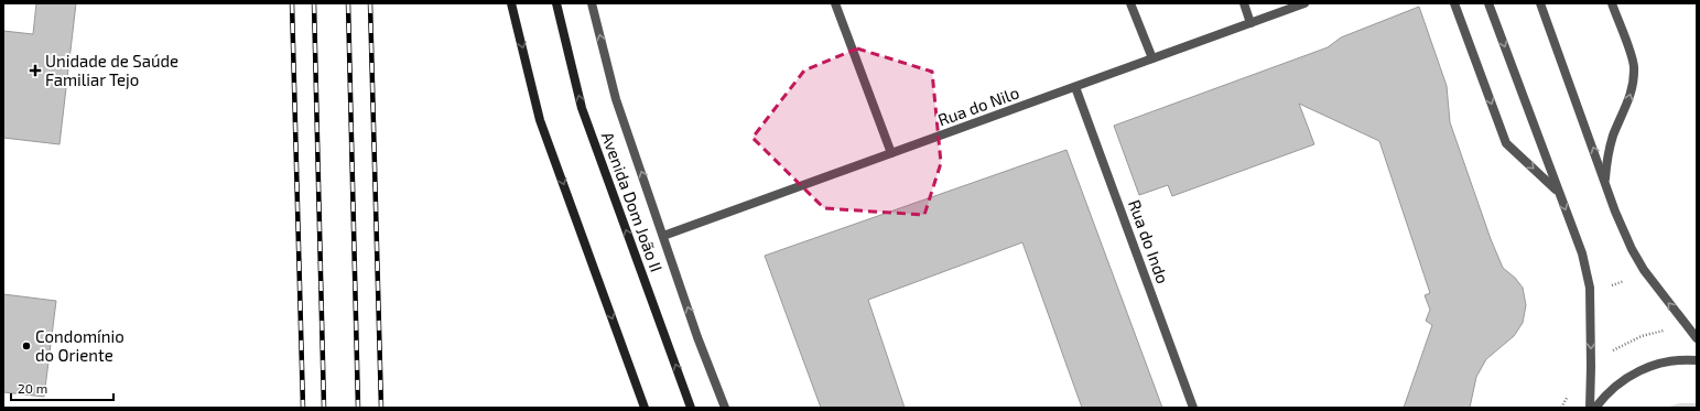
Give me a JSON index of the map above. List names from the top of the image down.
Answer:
{
  "streets": {
    "main road": ["Avenida Dom João II"],
    "street": ["Rua do Nilo", "Rua do Indo"]
  },
  "crossings": [
    ["Rua do Nilo", "Rua do Indo"]
  ],
  "places": {
    "health": ["Unidade de Saúde Familiar Tejo"],
    "other": ["Condomínio do Oriente"]
  },
  "scale_bar": "20 m"
}
